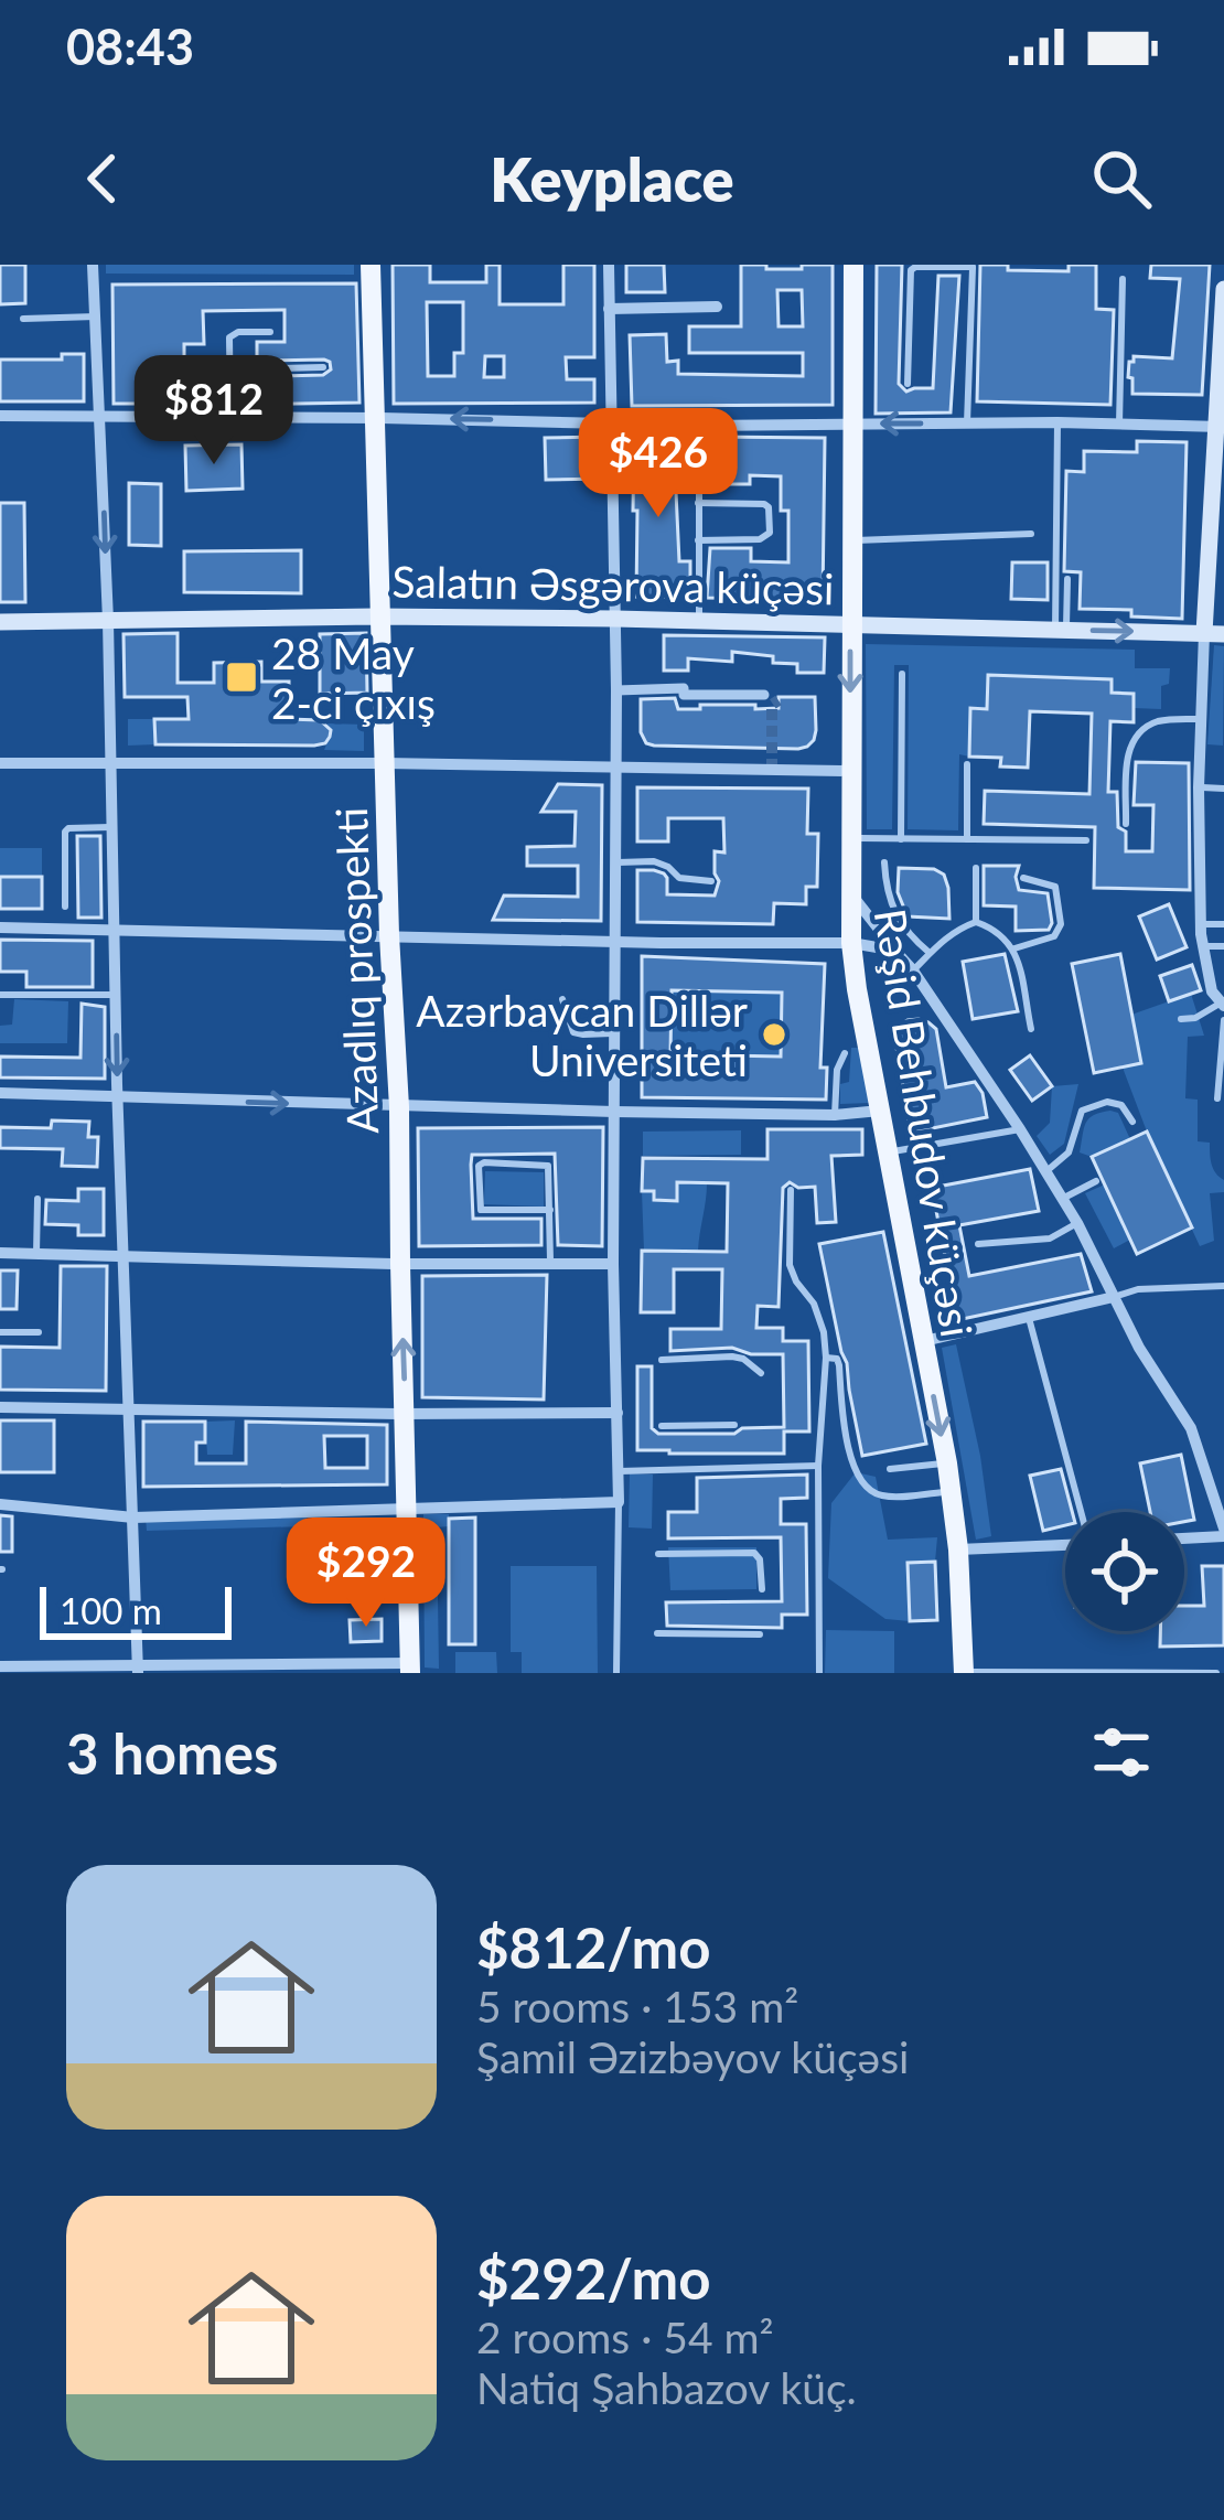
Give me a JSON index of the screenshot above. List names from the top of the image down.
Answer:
{
  "streets": {
    "main road": ["Salatın Əsgərova küçəsi", "Azadlıq prospekti", "Rəşid Behbudov küçəsi"]
  },
  "crossings": [
    ["Salatın Əsgərova küçəsi", "Azadlıq prospekti"],
    ["Salatın Əsgərova küçəsi", "Rəşid Behbudov küçəsi"]
  ],
  "places": {
    "transit": ["28 May 2-ci çıxış"],
    "other": ["Azərbaycan Dillər Universiteti"]
  },
  "scale_bar": "100 m",
  "page": {
    "status": "08:43",
    "header": "Keyplace",
    "price": ["$812", "$426", "$292"],
    "scale": "100 m",
    "heading": "3 homes",
    "list": [
      {
        "name": "$812/mo",
        "note": "5 rooms · 153 m² · Şamil Əzizbəyov küçəsi"
      },
      {
        "name": "$292/mo",
        "note": "2 rooms · 54 m² · Natiq Şahbazov küç."
      }
    ]
  }
}
